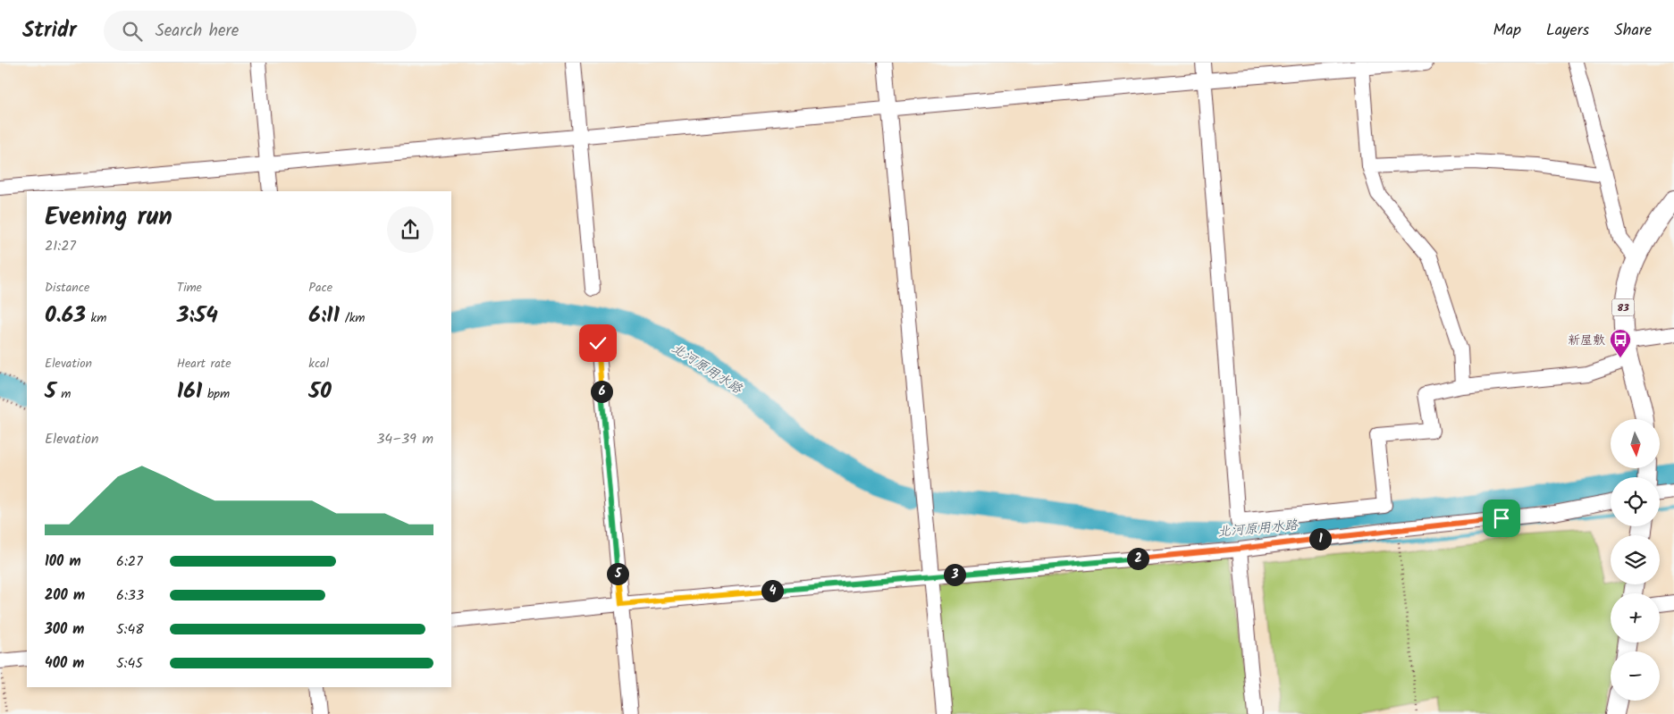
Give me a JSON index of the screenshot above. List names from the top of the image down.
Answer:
{
  "streets": {
    "main road": ["83"]
  },
  "water": ["北河原用水路"],
  "places": {
    "bus stop": ["新屋敷"]
  },
  "north": "bottom",
  "page": {
    "header": "Stridr",
    "search": "Search here",
    "nav": ["Map", "Layers", "Share"],
    "heading": ["Evening run", "21:27"],
    "stats": [
      ["Distance", "0.63 km"],
      ["Time", "3:54"],
      ["Pace", "6:11 /km"],
      ["Elevation", "5 m"],
      ["Heart rate", "161 bpm"],
      ["kcal", "50"]
    ],
    "pins": [
      "6",
      "1",
      "2",
      "5",
      "3",
      "4"
    ],
    "map_buttons": ["+", "−"],
    "chart": ["Elevation", "34–39 m"],
    "list": [
      {
        "name": "100 m",
        "note": "6:27"
      },
      {
        "name": "200 m",
        "note": "6:33"
      },
      {
        "name": "300 m",
        "note": "5:48"
      },
      {
        "name": "400 m",
        "note": "5:45"
      }
    ]
  }
}
